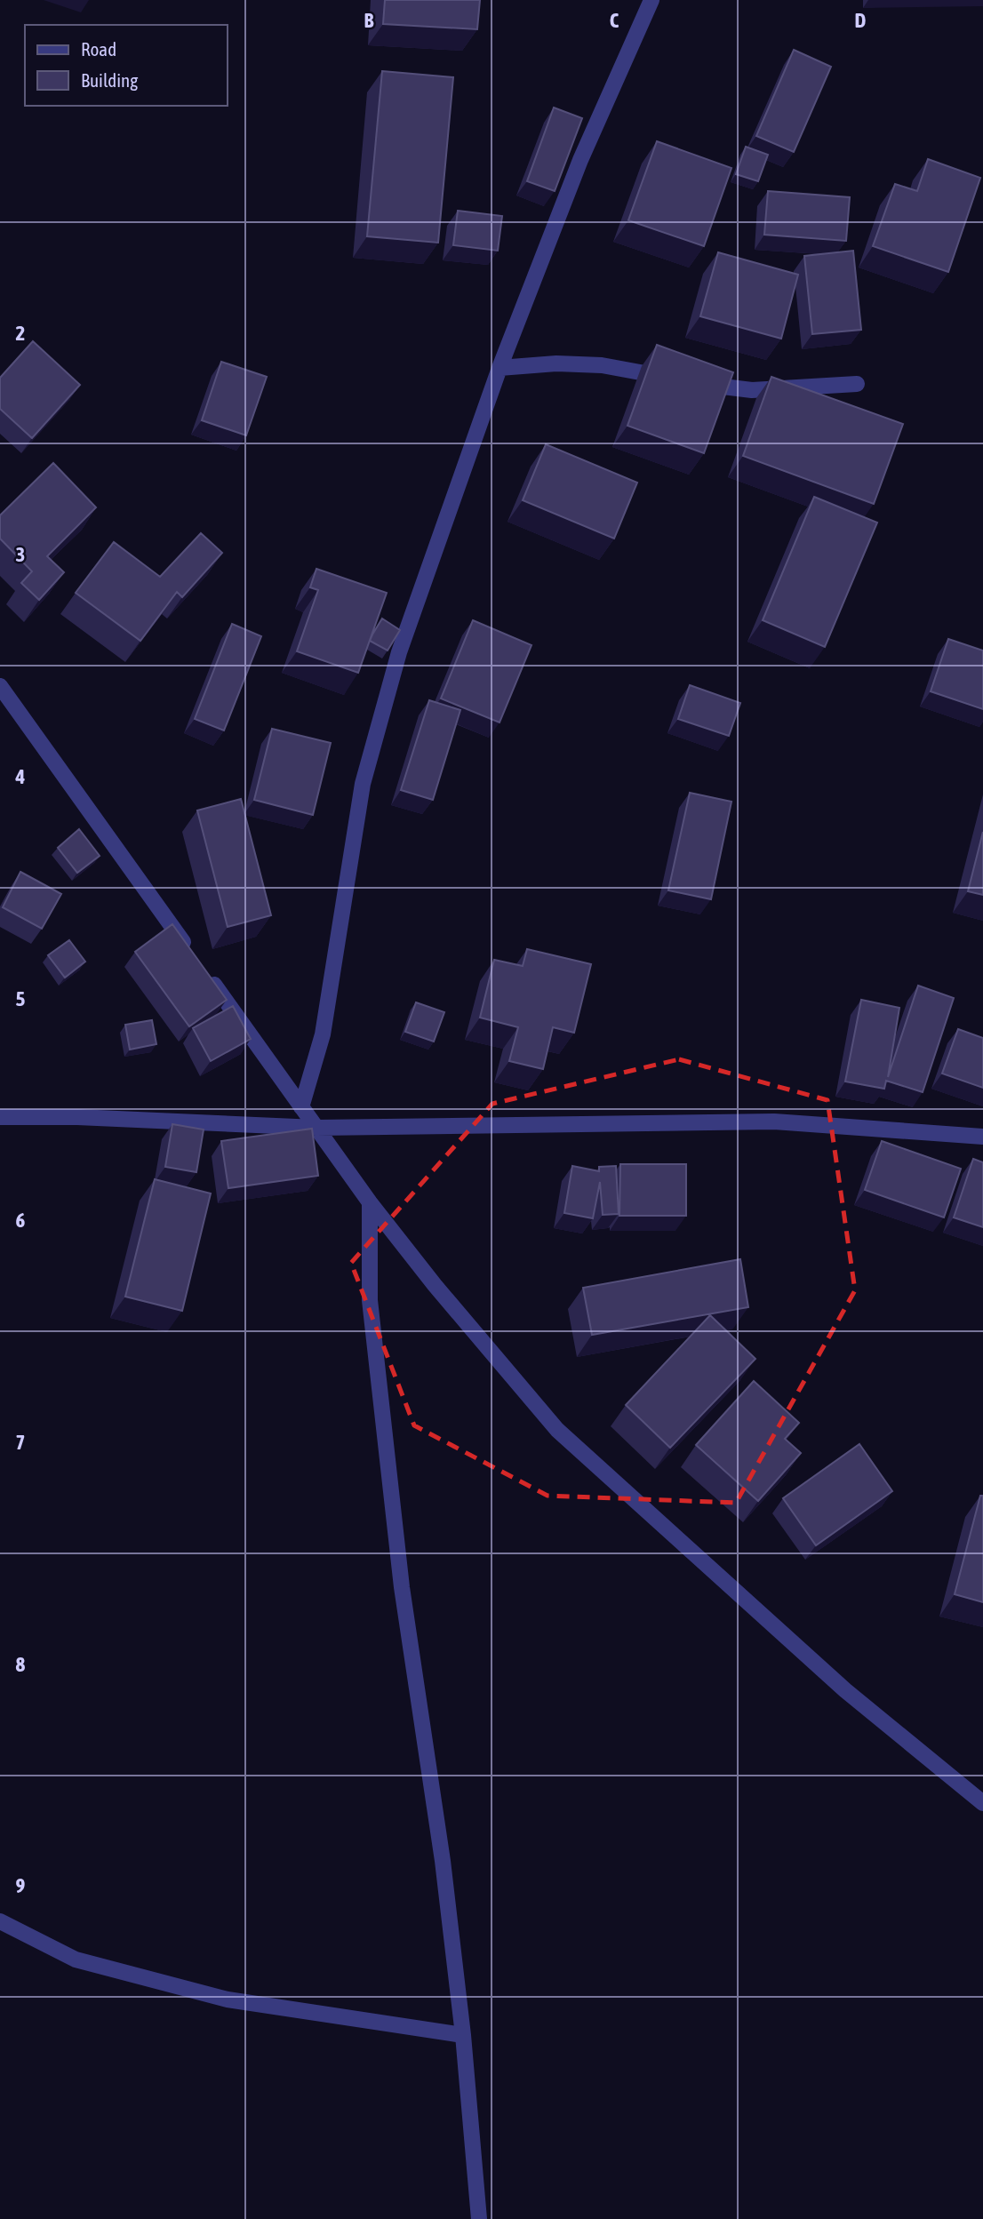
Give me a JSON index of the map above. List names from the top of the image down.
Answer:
{
  "legend": ["Road", "Building"],
  "grid": {
    "columns": ["B", "C", "D"],
    "rows": [
      "2",
      "3",
      "4",
      "5",
      "6",
      "7",
      "8",
      "9"
    ]
  }
}
